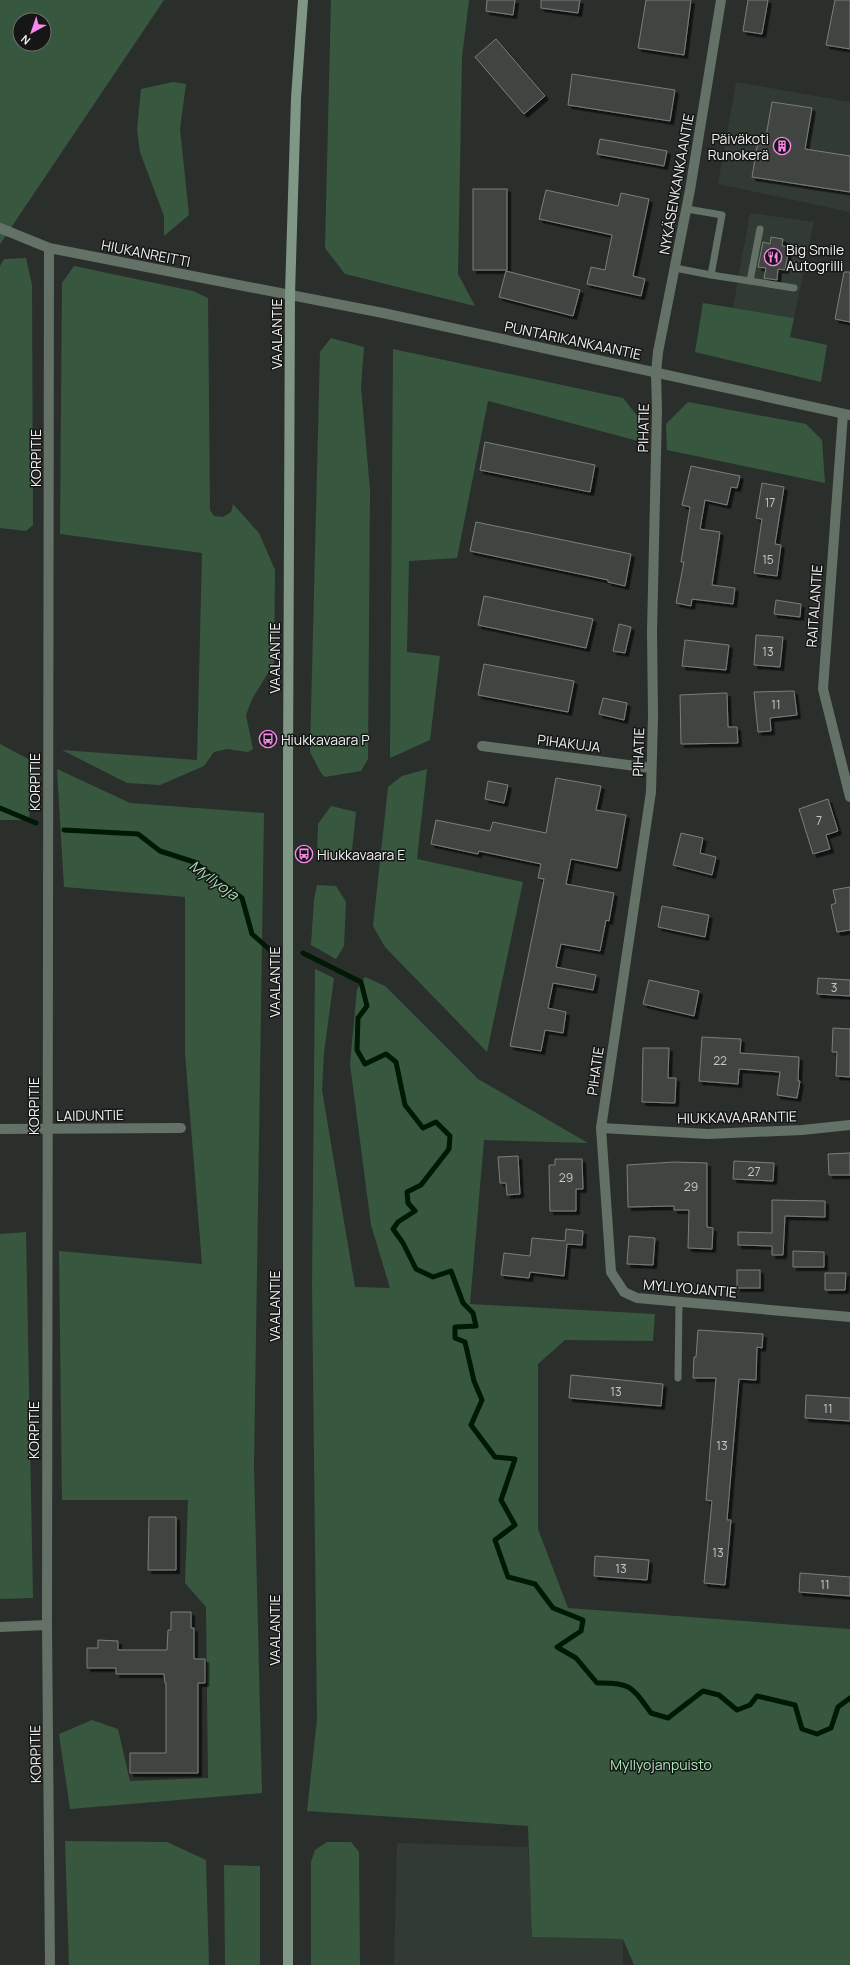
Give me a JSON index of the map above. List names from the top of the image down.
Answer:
{
  "streets": {
    "street": [
      "NYKÄSENKANKAANTIE",
      "HIUKANREITTI",
      "VAALANTIE",
      "PUNTARIKANKAANTIE",
      "PIHATIE",
      "KORPITIE",
      "RAITALANTIE",
      "PIHAKUJA",
      "LAIDUNTIE",
      "HIUKKAVAARANTIE",
      "MYLLYOJANTIE"
    ]
  },
  "crossings": [
    ["NYKÄSENKANKAANTIE", "PUNTARIKANKAANTIE"],
    ["NYKÄSENKANKAANTIE", "PIHATIE"],
    ["HIUKANREITTI", "VAALANTIE"],
    ["HIUKANREITTI", "PUNTARIKANKAANTIE"],
    ["HIUKANREITTI", "KORPITIE"],
    ["VAALANTIE", "PUNTARIKANKAANTIE"],
    ["PUNTARIKANKAANTIE", "PIHATIE"],
    ["PUNTARIKANKAANTIE", "RAITALANTIE"],
    ["PIHATIE", "PIHAKUJA"],
    ["PIHATIE", "HIUKKAVAARANTIE"],
    ["PIHATIE", "MYLLYOJANTIE"],
    ["KORPITIE", "LAIDUNTIE"],
    ["HIUKKAVAARANTIE", "MYLLYOJANTIE"]
  ],
  "water": ["Myllyoja"],
  "parks": ["Myllyojanpuisto"],
  "places": {
    "building": ["Päiväkoti Runokerä"],
    "restaurant": ["Big Smile Autogrilli"],
    "bus stop": ["Hiukkavaara P", "Hiukkavaara E"]
  },
  "house_numbers": [
    "17",
    "15",
    "13",
    "11",
    "7",
    "3",
    "22",
    "27",
    "29",
    "29",
    "13",
    "11",
    "13",
    "13",
    "13",
    "11"
  ],
  "north": "bottom left"
}
